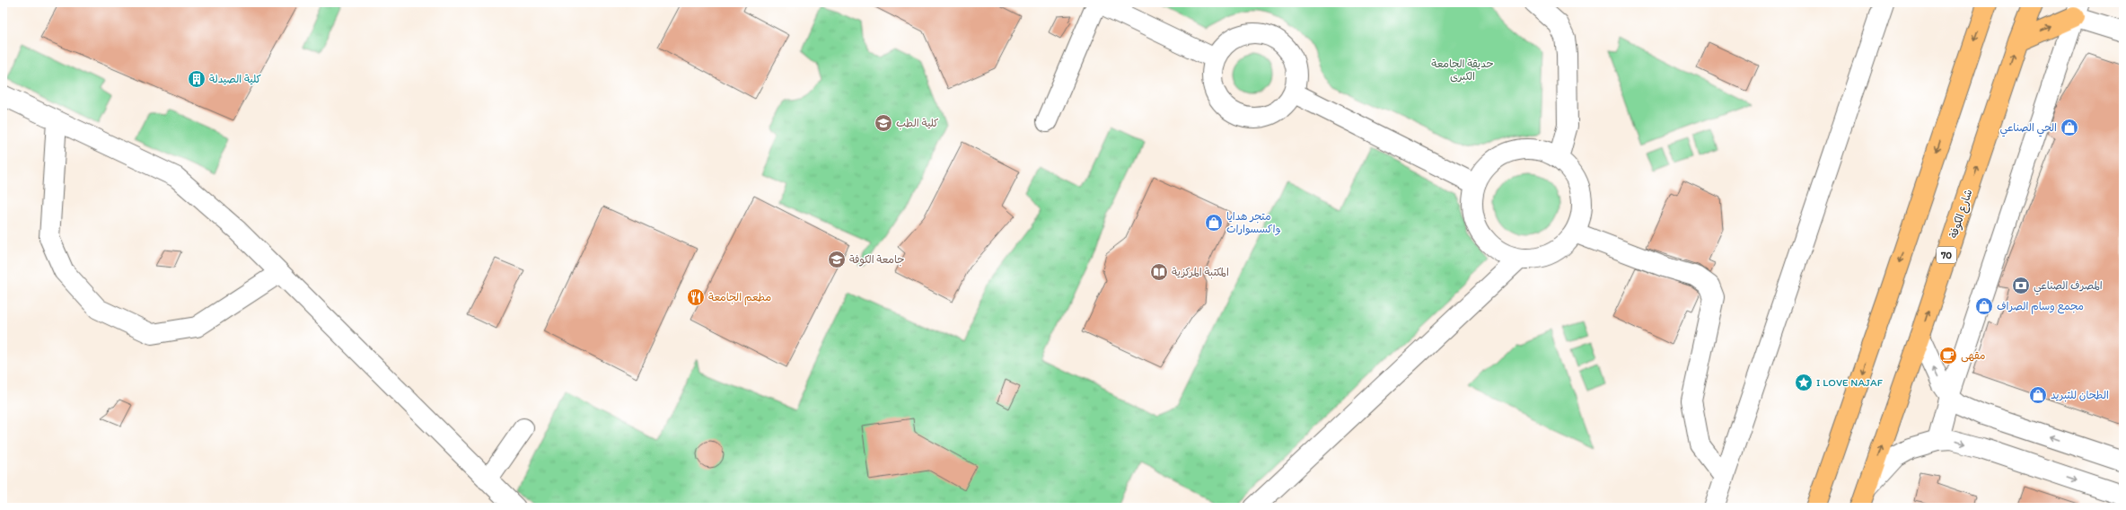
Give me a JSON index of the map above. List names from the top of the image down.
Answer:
{
  "streets": {
    "highway": ["شارع الكوفة", "70"]
  },
  "parks": ["حديقة الجامعة الكبرى"],
  "places": {
    "building": ["كلية الصيدلة"],
    "school or university": ["كلية الطب", "جامعة الكوفة"],
    "shop": [
      "الحي الصناعي",
      "متجر هدايا واكسسوارات",
      "مجمع وسام الصراف",
      "الطحان للتبريد"
    ],
    "library": ["المكتبة المركزية"],
    "bank": ["المصرف الصناعي"],
    "restaurant": ["مطعم الجامعة"],
    "cafe": ["مقهى"],
    "place": ["I LOVE NAJAF"]
  }
}
